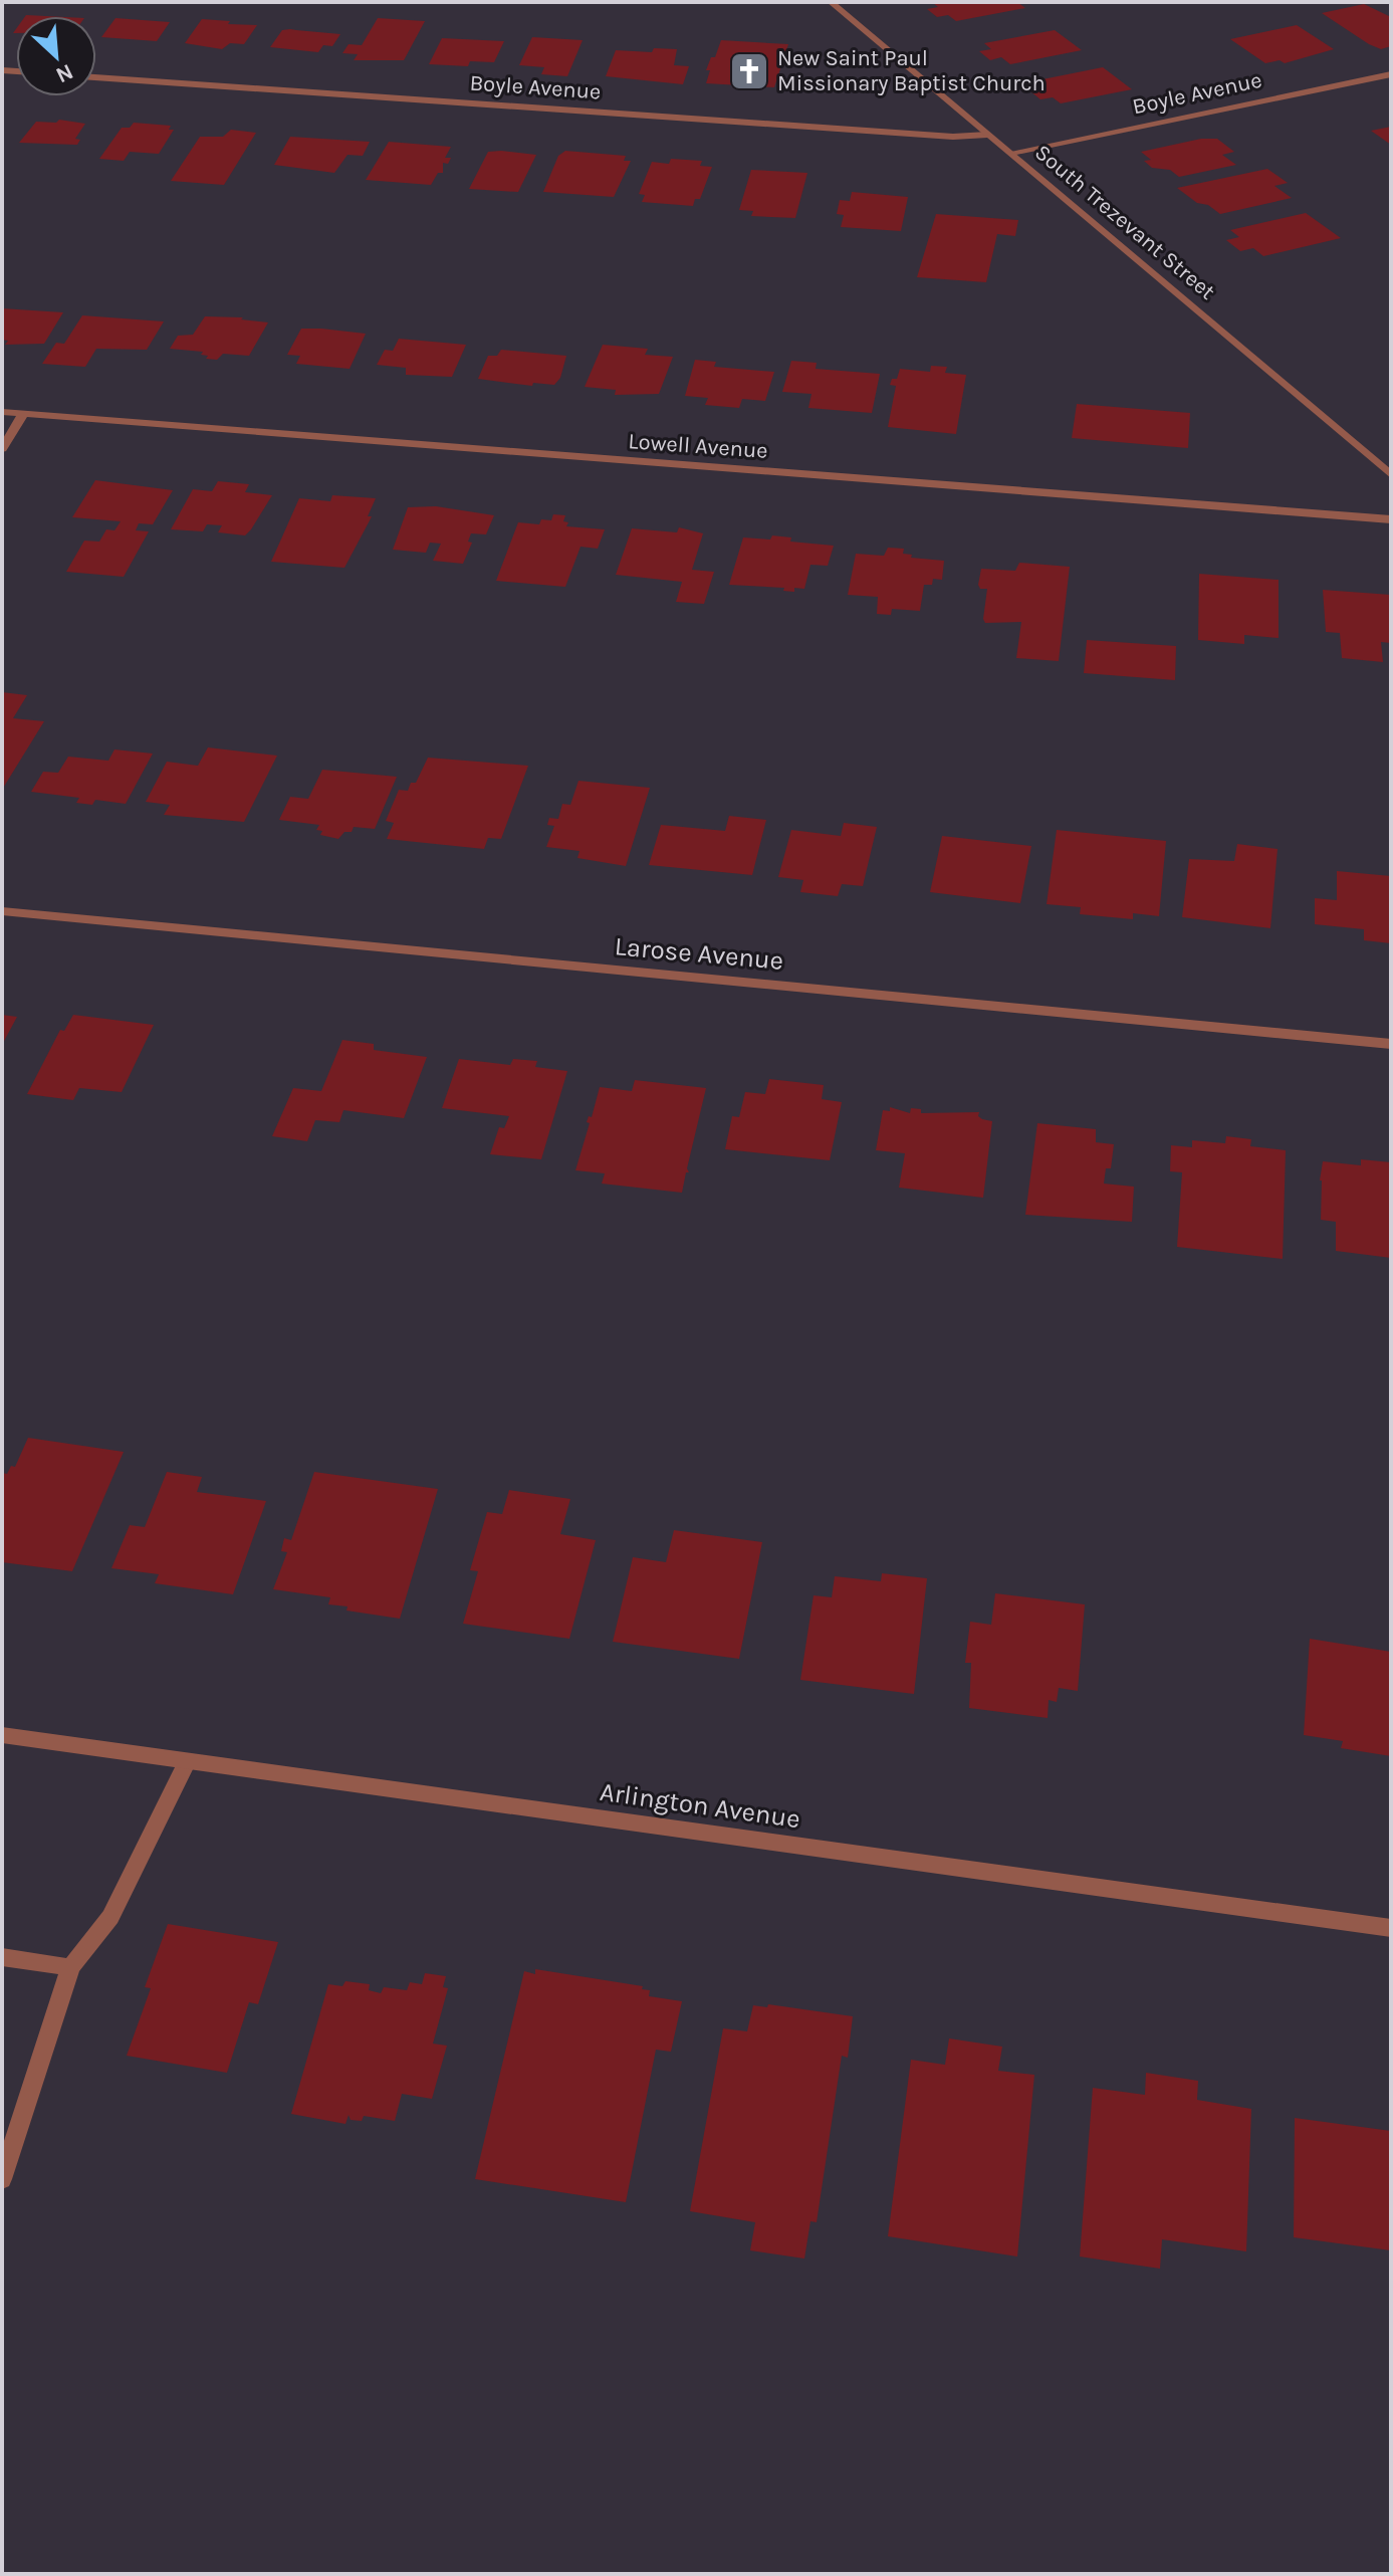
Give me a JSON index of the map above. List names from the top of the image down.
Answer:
{
  "streets": {
    "street": [
      "Boyle Avenue",
      "South Trezevant Street",
      "Lowell Avenue",
      "Larose Avenue",
      "Arlington Avenue"
    ]
  },
  "crossings": [
    ["Boyle Avenue", "South Trezevant Street"]
  ],
  "places": {
    "church": ["New Saint Paul Missionary Baptist Church"]
  },
  "north": "bottom right"
}
